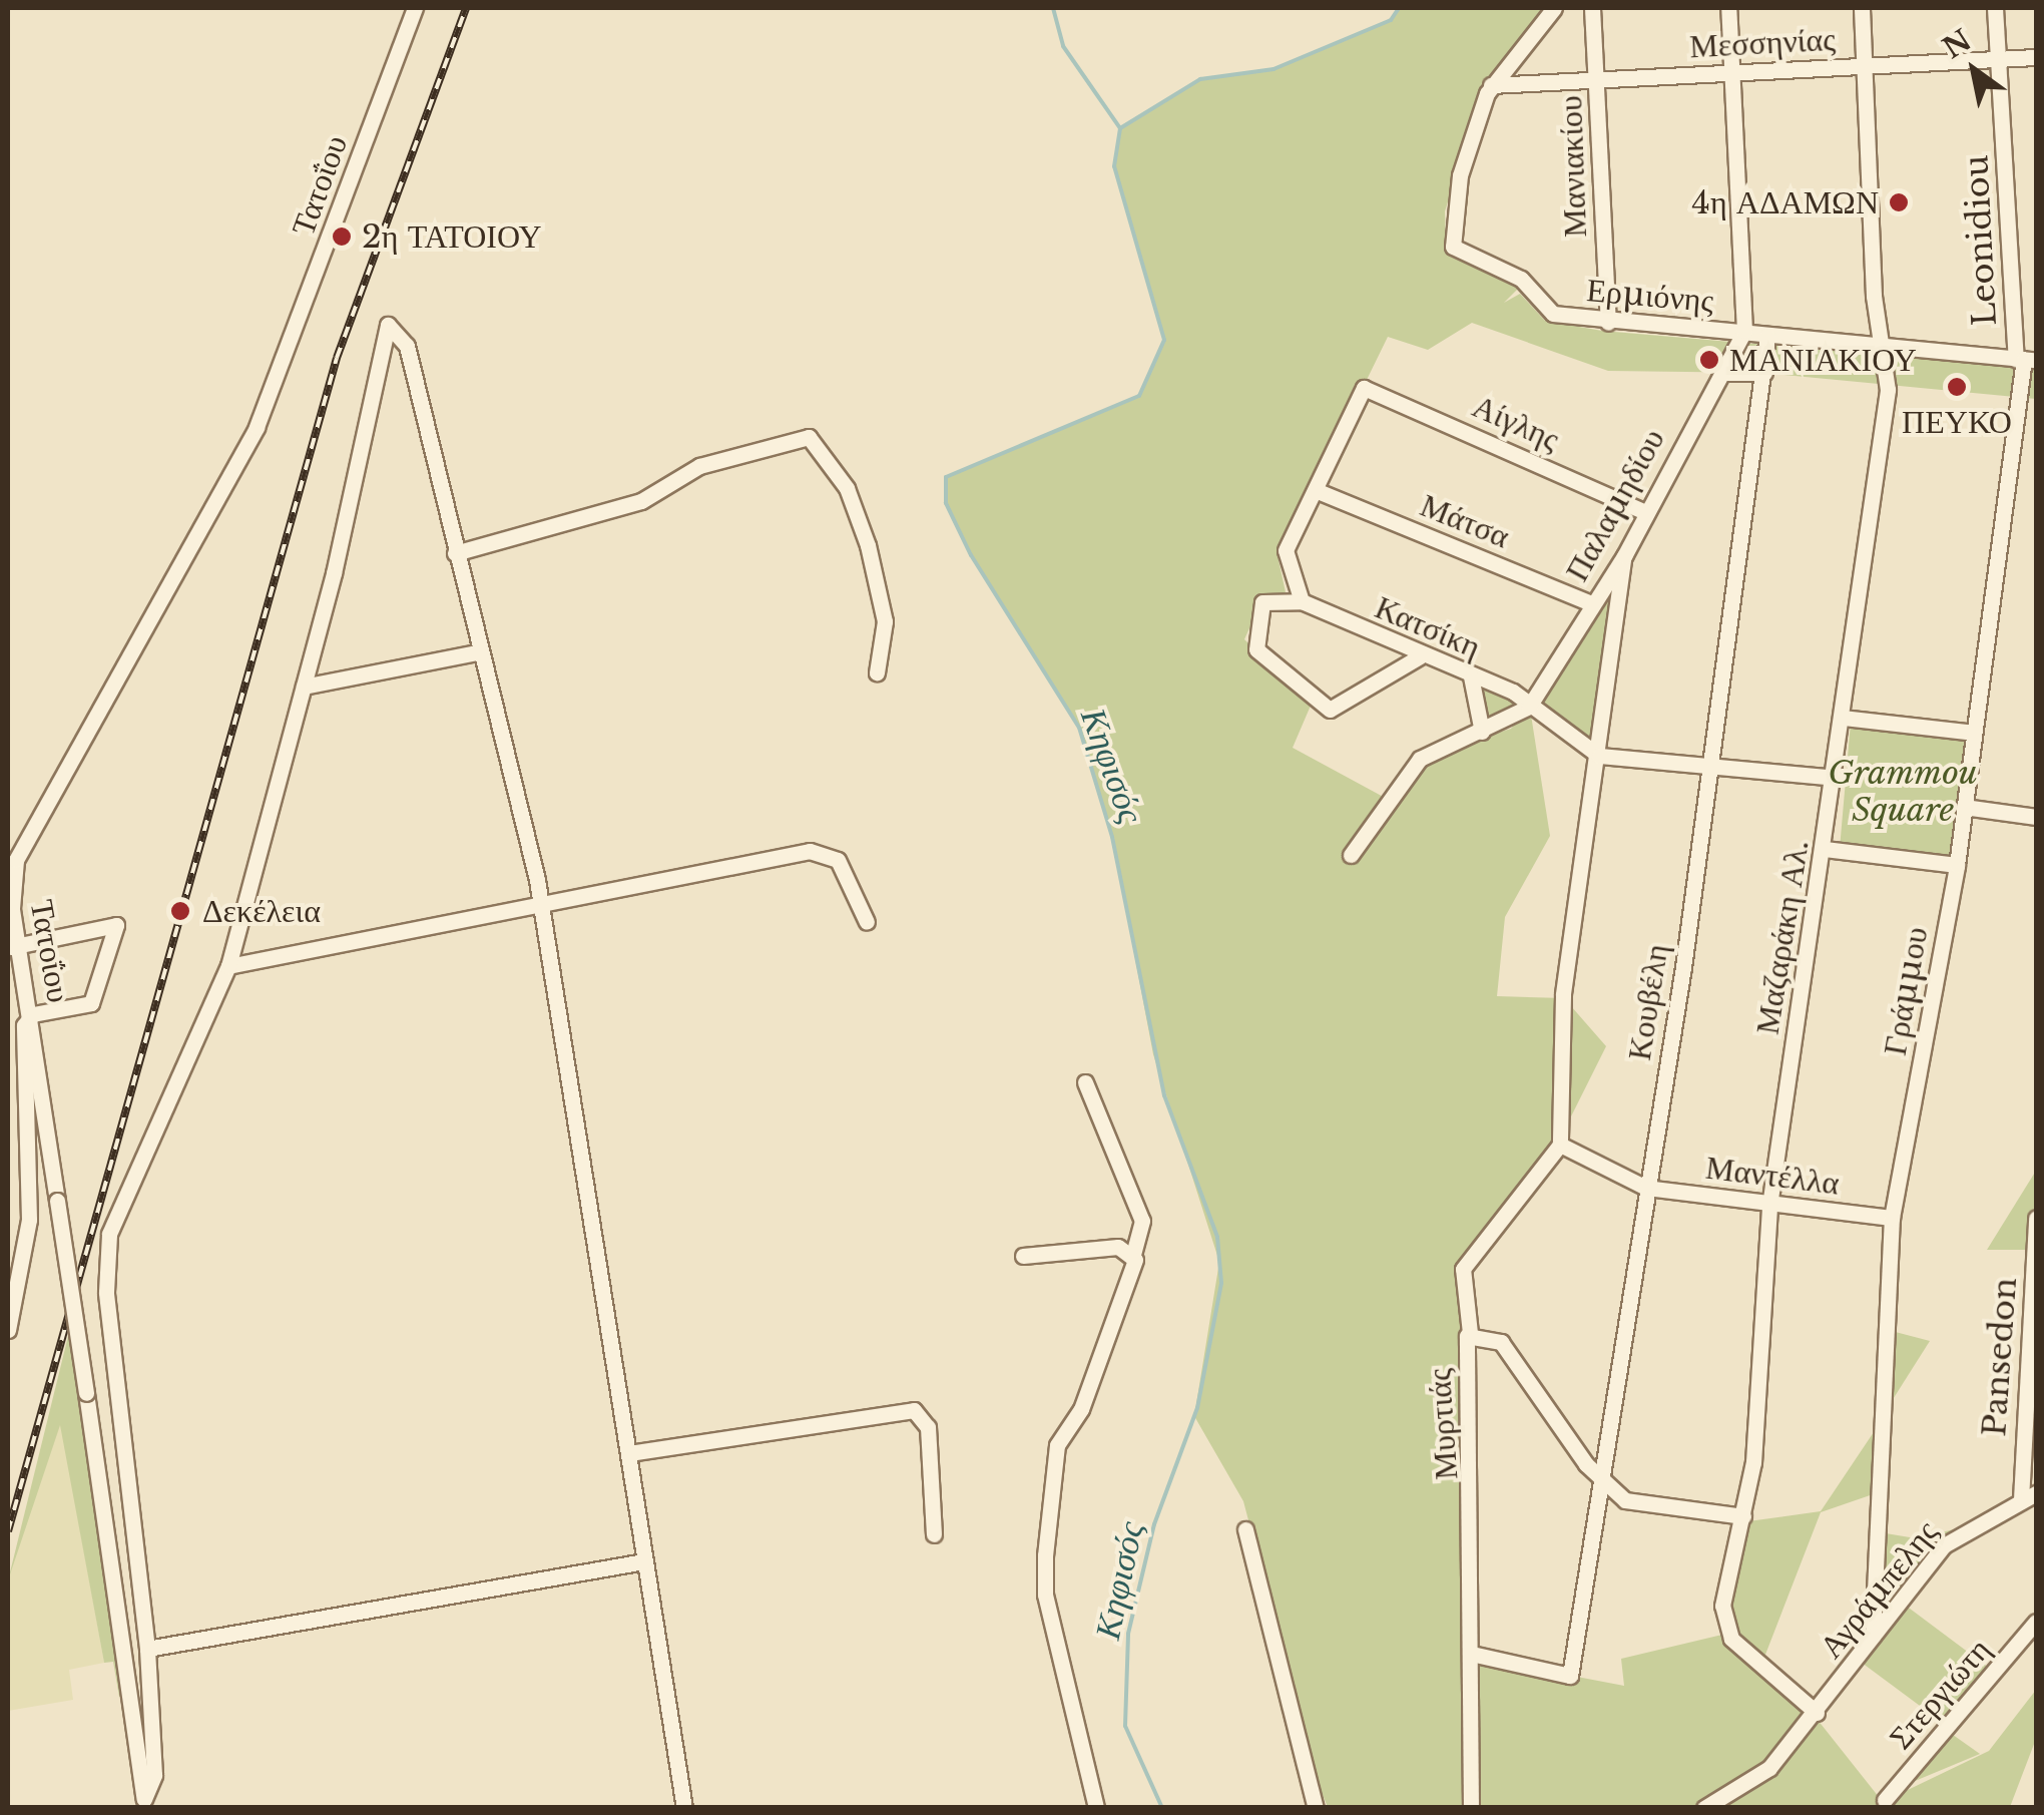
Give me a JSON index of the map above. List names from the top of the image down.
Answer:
{
  "streets": {
    "street": [
      "Μεσσηνίας",
      "Μανιακίου",
      "Τατοΐου",
      "Leonidiou",
      "Ερμιόνης",
      "Αίγλης",
      "Παλαμηδίου",
      "Μάτσα",
      "Κατσίκη",
      "Μαζαράκη Αλ.",
      "Γράμμου",
      "Κουβέλη",
      "Μαντέλλα",
      "Pansedon",
      "Μυρτιάς",
      "Αγράμπελης",
      "Στεργιώτη"
    ]
  },
  "crossings": [
    ["Μεσσηνίας", "Μανιακίου"],
    ["Μεσσηνίας", "Leonidiou"],
    ["Μεσσηνίας", "Ερμιόνης"],
    ["Μεσσηνίας", "Παλαμηδίου"],
    ["Μεσσηνίας", "Μαζαράκη Αλ."],
    ["Μανιακίου", "Ερμιόνης"],
    ["Leonidiou", "Ερμιόνης"],
    ["Leonidiou", "Γράμμου"],
    ["Ερμιόνης", "Παλαμηδίου"],
    ["Ερμιόνης", "Μαζαράκη Αλ."],
    ["Ερμιόνης", "Γράμμου"],
    ["Ερμιόνης", "Κουβέλη"],
    ["Αίγλης", "Παλαμηδίου"],
    ["Αίγλης", "Μάτσα"],
    ["Παλαμηδίου", "Μάτσα"],
    ["Παλαμηδίου", "Κατσίκη"],
    ["Μαζαράκη Αλ.", "Μαντέλλα"],
    ["Μαζαράκη Αλ.", "Μυρτιάς"],
    ["Μαζαράκη Αλ.", "Αγράμπελης"],
    ["Γράμμου", "Μαντέλλα"],
    ["Γράμμου", "Αγράμπελης"],
    ["Κουβέλη", "Μαντέλλα"],
    ["Κουβέλη", "Μυρτιάς"],
    ["Pansedon", "Αγράμπελης"]
  ],
  "water": ["Κηφισός"],
  "parks": ["Grammou Square"],
  "places": [
    "4η ΑΔΑΜΩΝ",
    "2η ΤΑΤΟΙΟΥ",
    "ΜΑΝΙΑΚΙΟΥ",
    "ΠΕΥΚΟ",
    "Δεκέλεια"
  ],
  "north": "top left"
}
